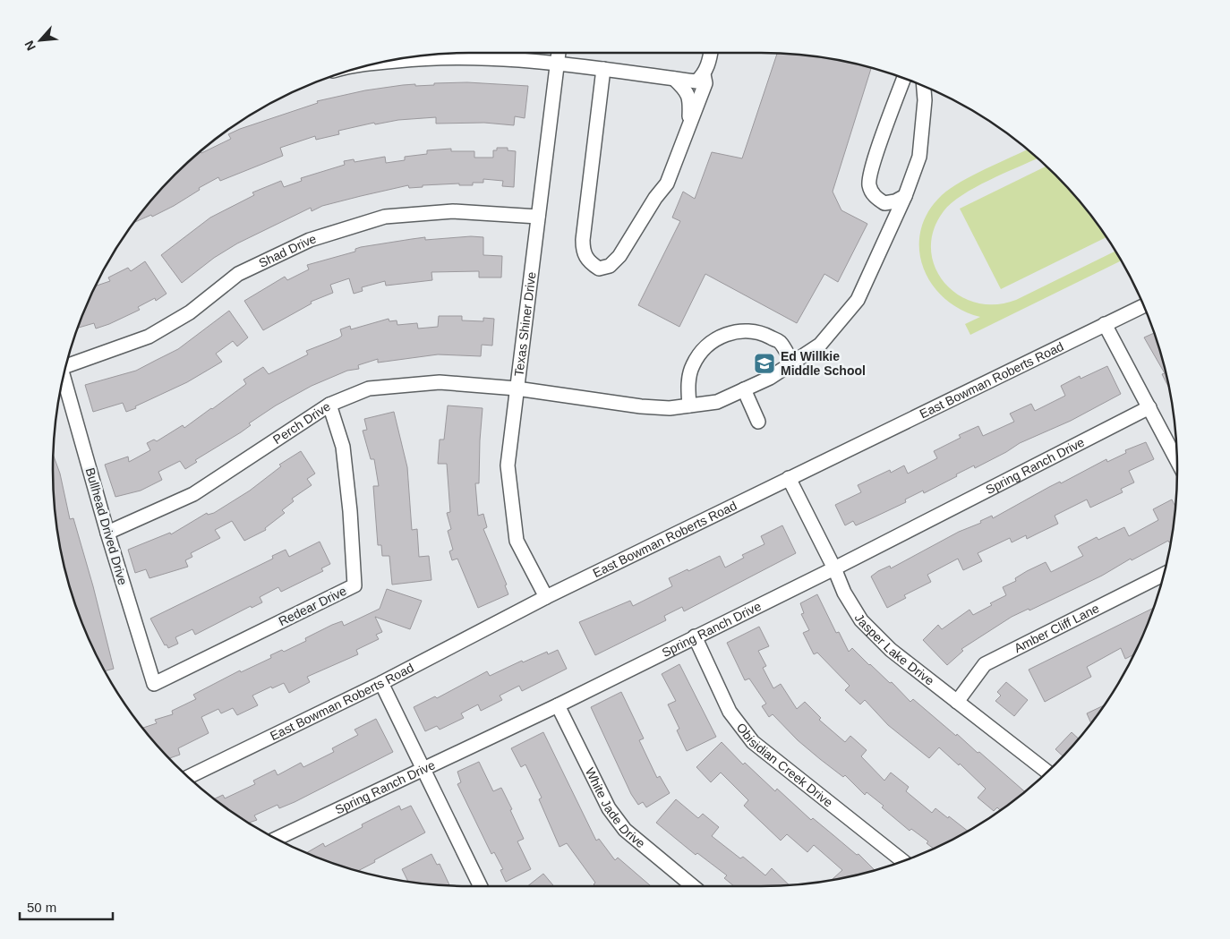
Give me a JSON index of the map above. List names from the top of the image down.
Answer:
{
  "streets": {
    "street": [
      "Shad Drive",
      "Texas Shiner Drive",
      "East Bowman Roberts Road",
      "Perch Drive",
      "Spring Ranch Drive",
      "Bullhead Drived Drive",
      "Redear Drive",
      "Amber Cliff Lane",
      "Jasper Lake Drive",
      "Obisidian Creek Drive",
      "White Jade Drive"
    ]
  },
  "crossings": [
    ["Shad Drive", "Texas Shiner Drive"],
    ["Texas Shiner Drive", "East Bowman Roberts Road"],
    ["Texas Shiner Drive", "Perch Drive"],
    ["East Bowman Roberts Road", "Jasper Lake Drive"],
    ["Perch Drive", "Bullhead Drived Drive"],
    ["Perch Drive", "Redear Drive"],
    ["Spring Ranch Drive", "Jasper Lake Drive"],
    ["Spring Ranch Drive", "Obisidian Creek Drive"],
    ["Spring Ranch Drive", "White Jade Drive"],
    ["Bullhead Drived Drive", "Redear Drive"],
    ["Amber Cliff Lane", "Jasper Lake Drive"]
  ],
  "places": {
    "school or university": ["Ed Willkie Middle School"]
  },
  "scale_bar": "50 m",
  "north": "bottom left"
}
